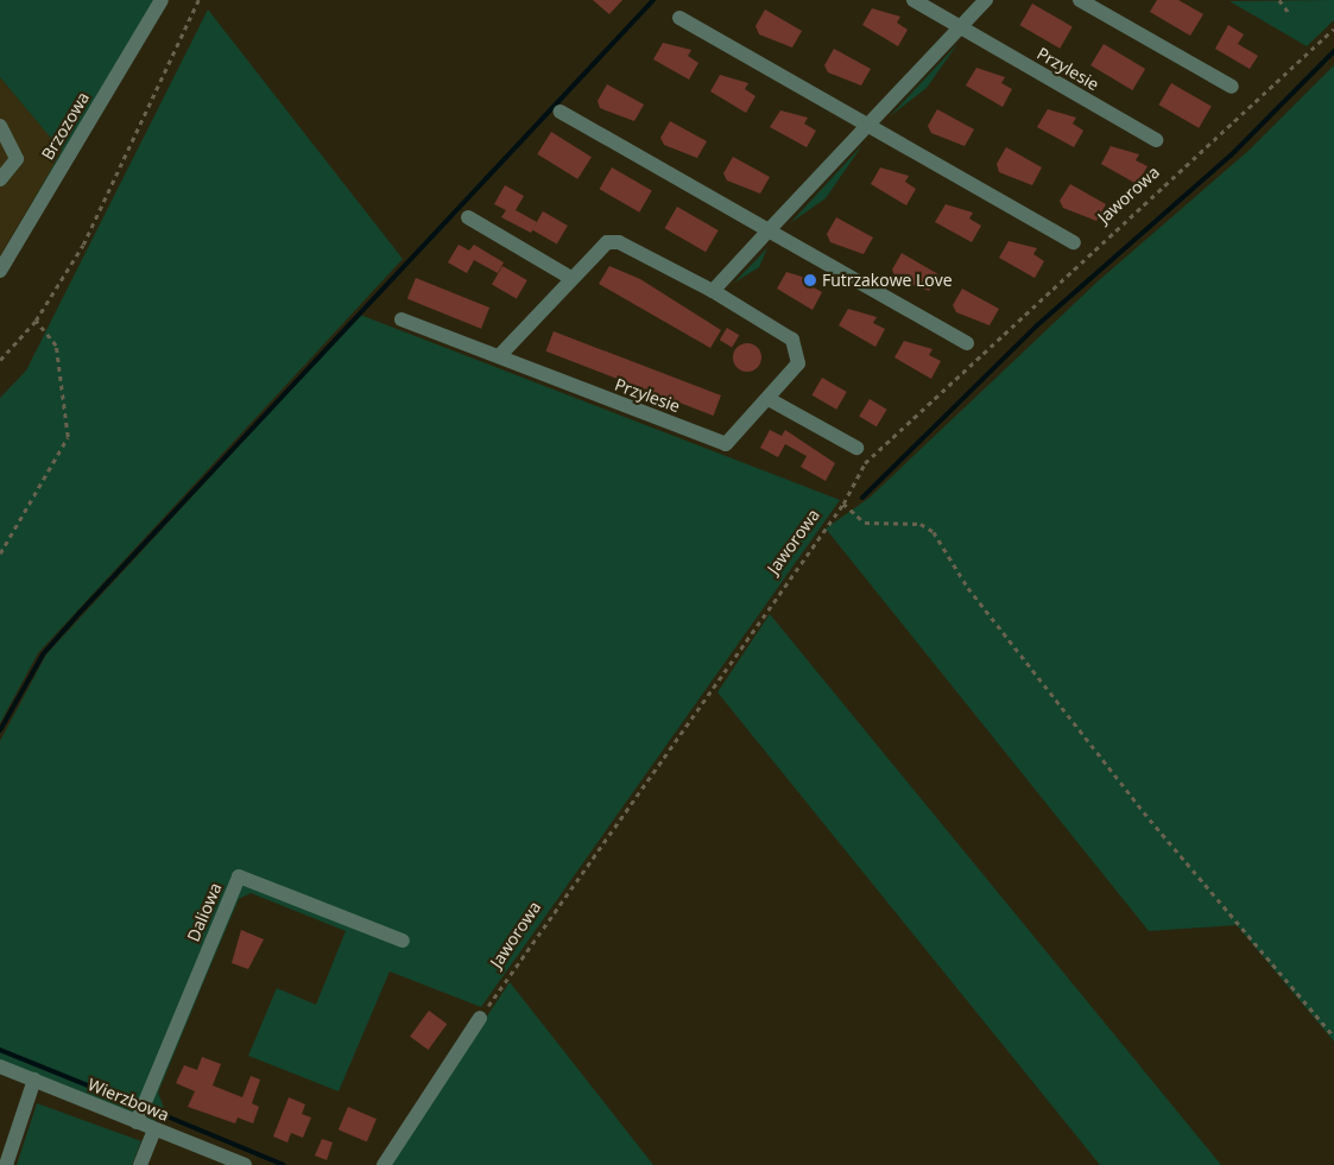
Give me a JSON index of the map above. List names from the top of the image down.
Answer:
{
  "streets": {
    "street": [
      "Przylesie",
      "Brzozowa",
      "Daliowa",
      "Wierzbowa"
    ],
    "path": ["Jaworowa"]
  },
  "crossings": [
    ["Daliowa", "Wierzbowa"]
  ],
  "places": ["Futrzakowe Love"]
}
